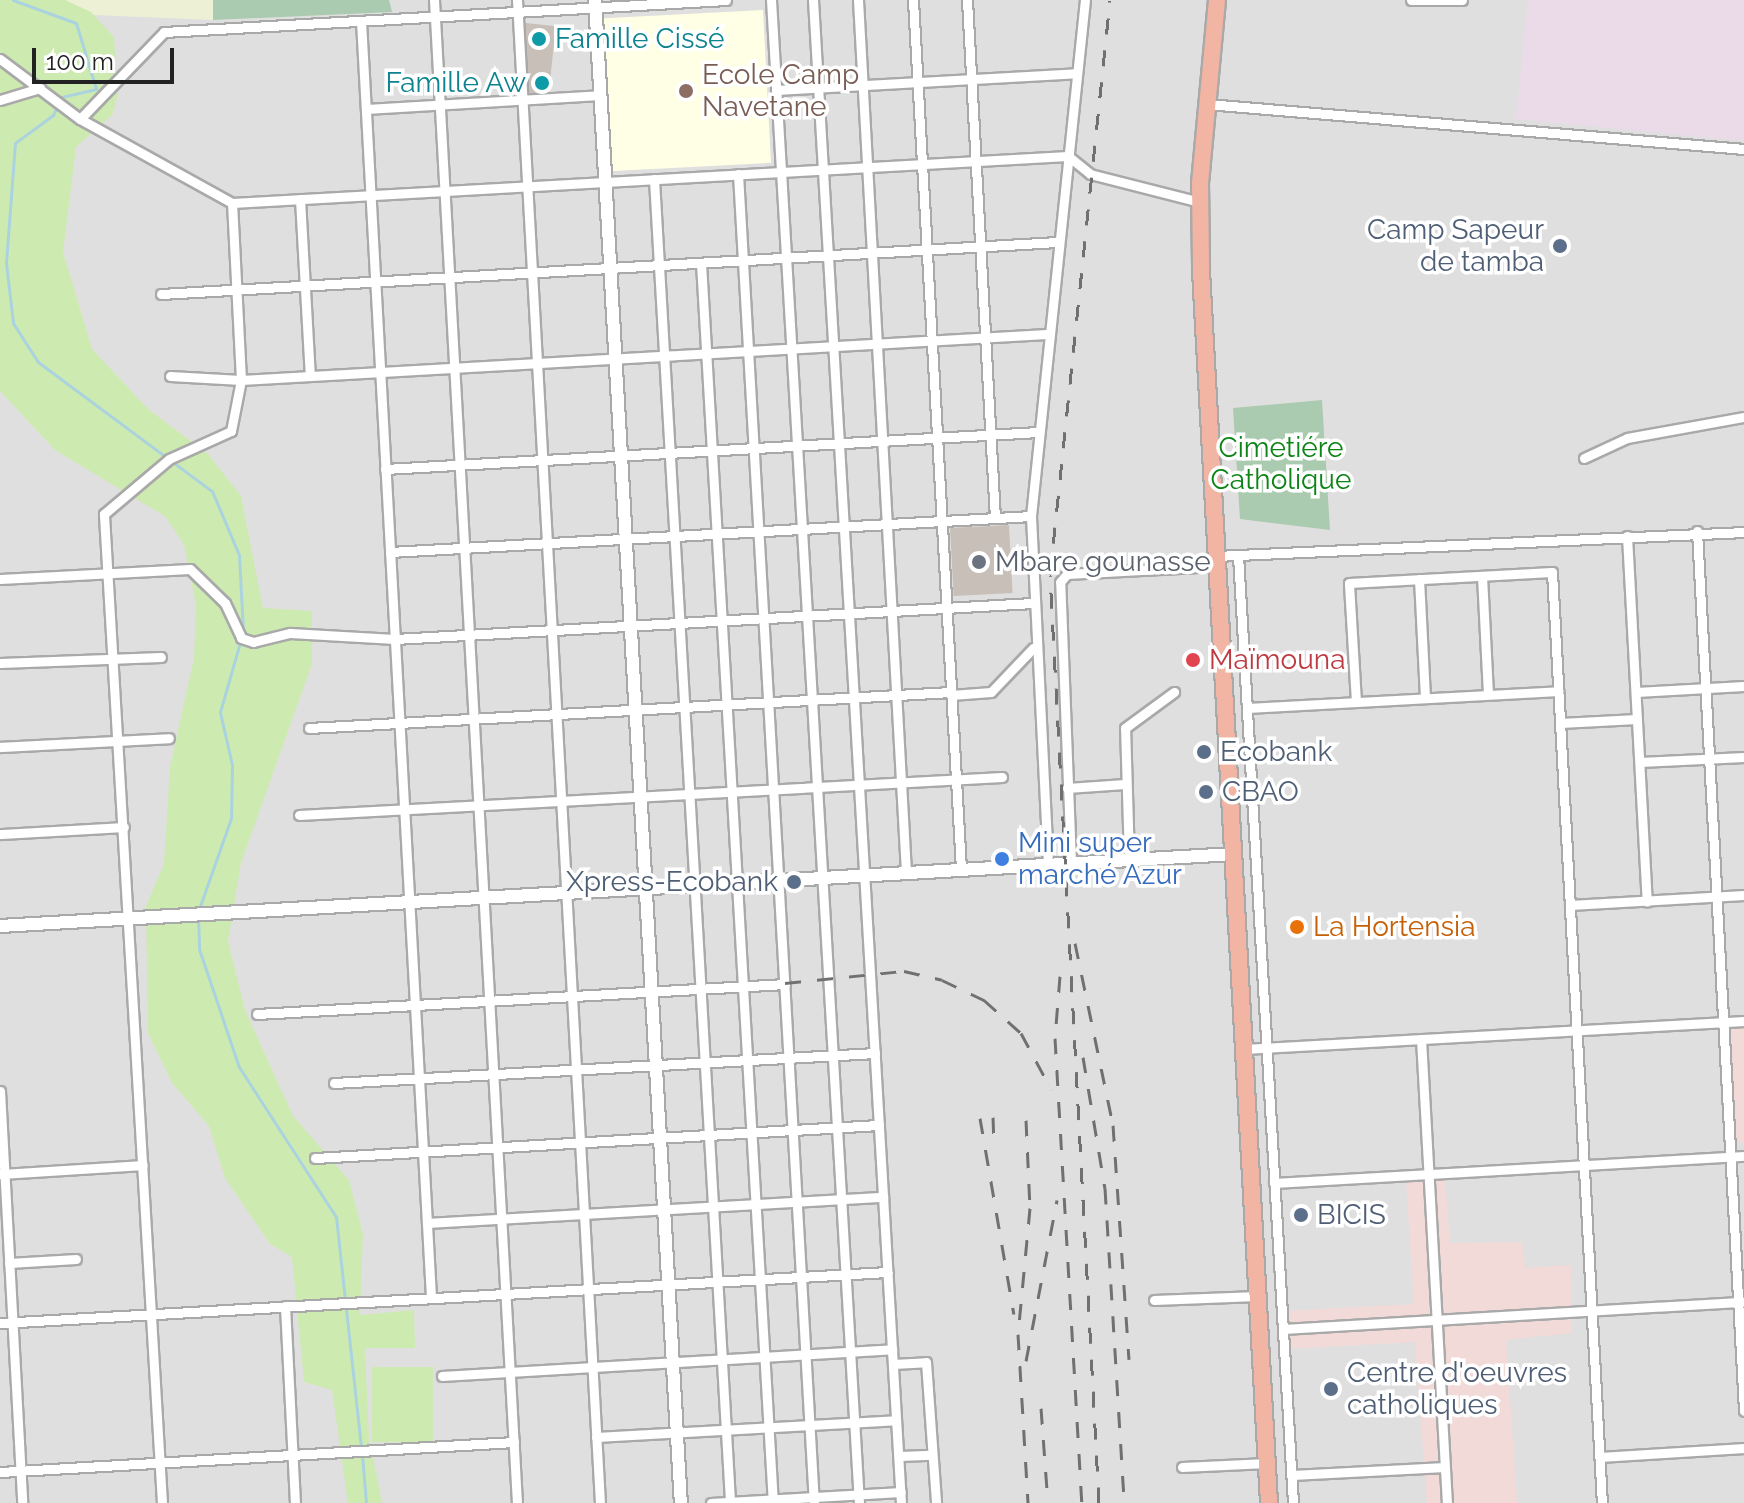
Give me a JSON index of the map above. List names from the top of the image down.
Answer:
{
  "parks": ["Cimetiére Catholique"],
  "places": [
    "Famille Cissé",
    "Famille Aw",
    "Ecole Camp Navetane",
    "Camp Sapeur de tamba",
    "Mbare gounasse",
    "Maïmouna",
    "Ecobank",
    "CBAO",
    "Mini super marché Azur",
    "Xpress-Ecobank",
    "La Hortensia",
    "BICIS",
    "Centre d'oeuvres catholiques"
  ],
  "scale_bar": "100 m"
}
